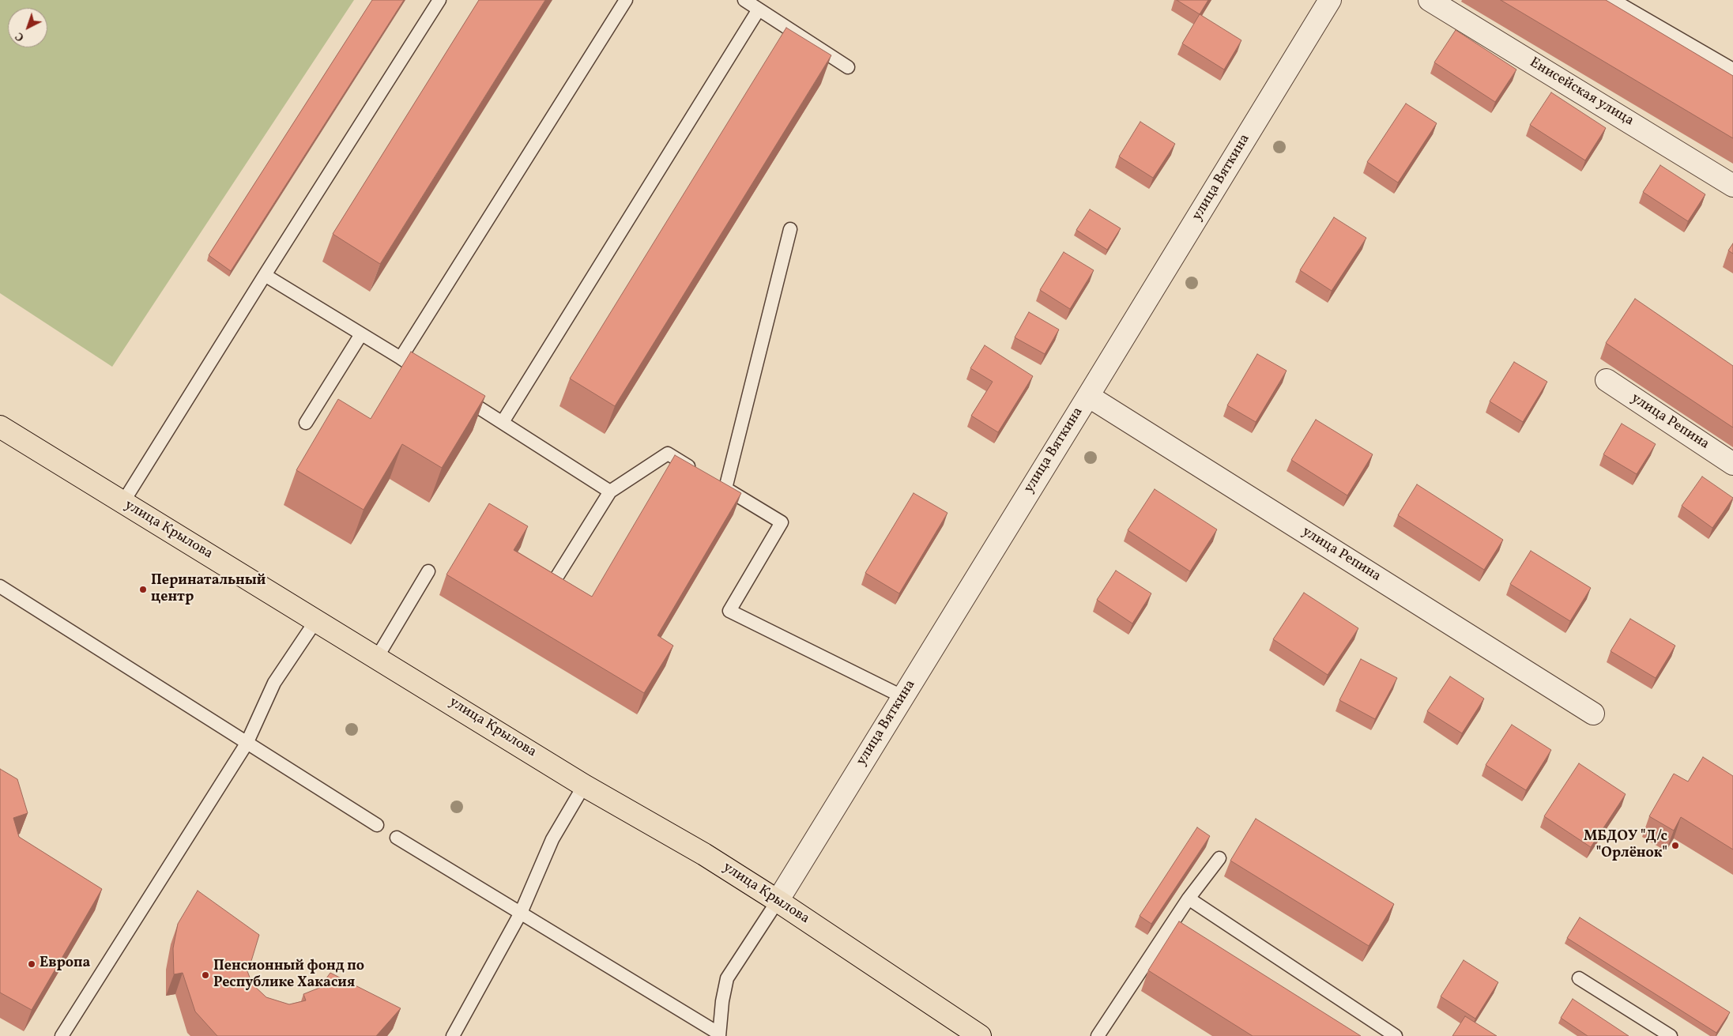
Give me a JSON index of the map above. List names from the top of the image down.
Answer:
{
  "streets": {
    "main road": ["улица Крылова"],
    "street": ["Енисейская улица", "улица Вяткина", "улица Репина"]
  },
  "crossings": [
    ["улица Вяткина", "улица Репина"],
    ["улица Вяткина", "улица Крылова"]
  ],
  "places": [
    "Перинатальный центр",
    "МБДОУ \"Д/с \"Орлёнок\"",
    "Европа",
    "Пенсионный фонд по Республике Хакасия"
  ],
  "north": "bottom left"
}
